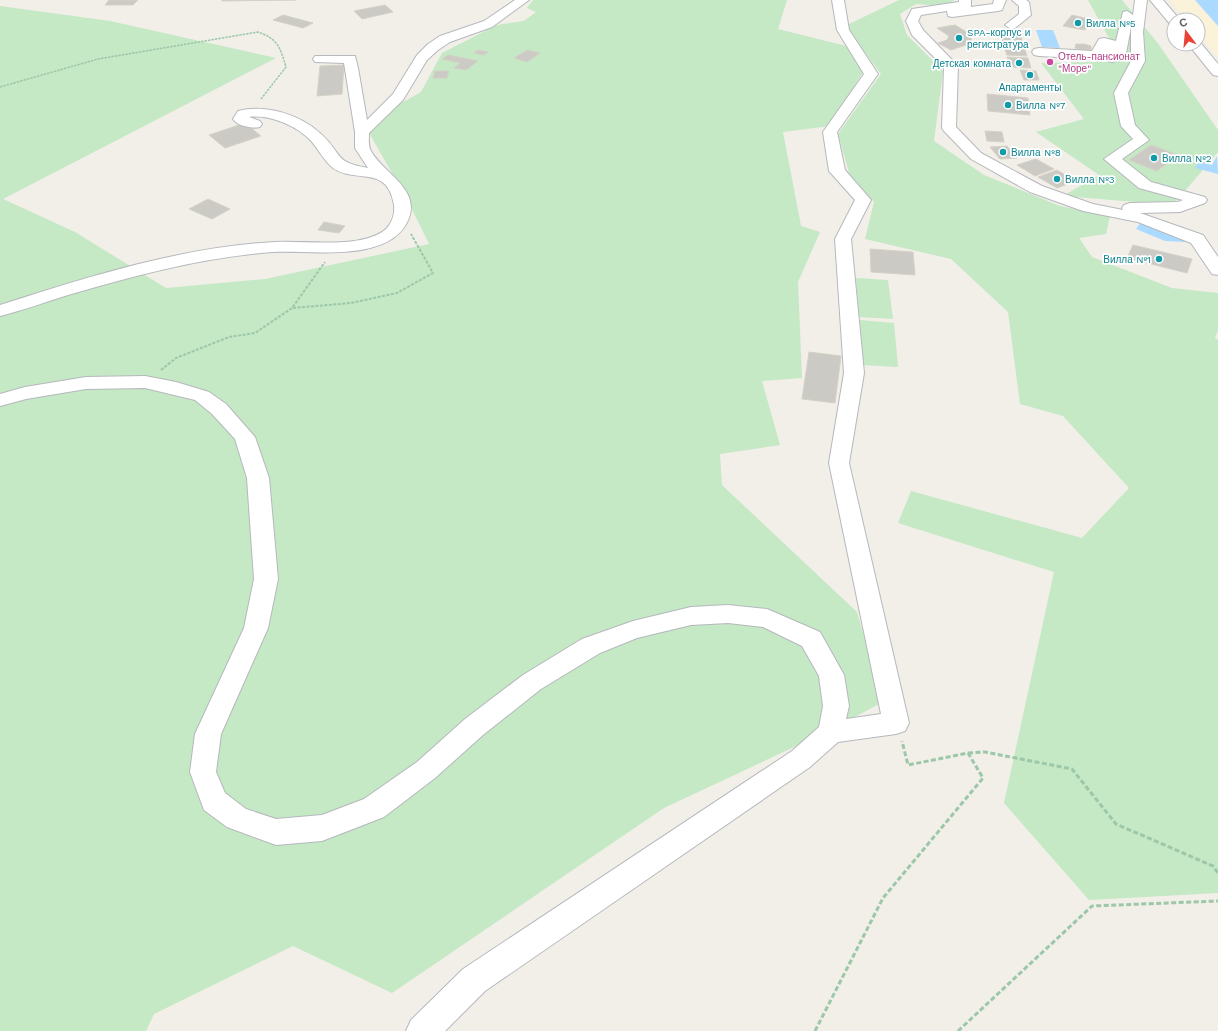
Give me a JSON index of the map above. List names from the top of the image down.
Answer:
{
  "places": [
    "Вилла №5",
    "SPA-корпус и регистратура",
    "Отель-пансионат \"Море\"",
    "Детская комната",
    "Апартаменты",
    "Вилла №7",
    "Вилла №8",
    "Вилла №2",
    "Вилла №3",
    "Вилла №1"
  ],
  "north": "top"
}
